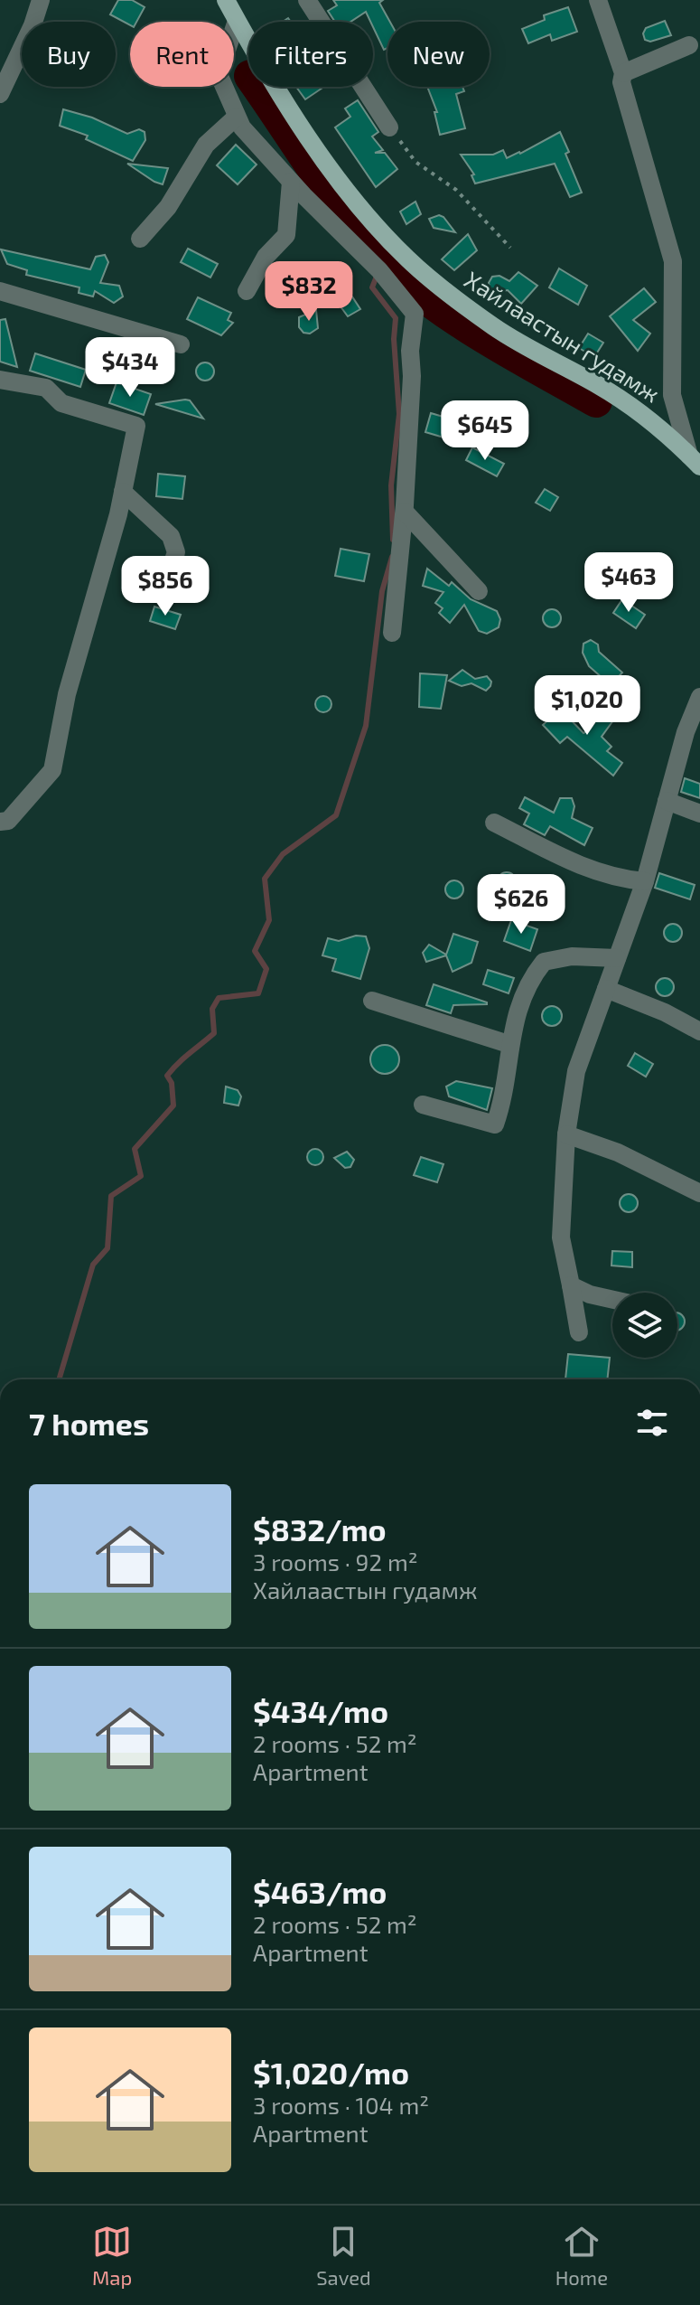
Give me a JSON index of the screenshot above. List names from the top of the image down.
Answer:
{
  "streets": {
    "main road": ["Хайлаастын гудамж"]
  },
  "page": {
    "chip": [
      "Buy",
      "Rent",
      "Filters",
      "New"
    ],
    "price": [
      "$832",
      "$434",
      "$645",
      "$463",
      "$856",
      "$1,020",
      "$626"
    ],
    "heading": "7 homes",
    "list": [
      {
        "name": "$832/mo",
        "note": "3 rooms · 92 m² · Хайлаастын гудамж"
      },
      {
        "name": "$434/mo",
        "note": "2 rooms · 52 m² · Apartment"
      },
      {
        "name": "$463/mo",
        "note": "2 rooms · 52 m² · Apartment"
      },
      {
        "name": "$1,020/mo",
        "note": "3 rooms · 104 m² · Apartment"
      }
    ],
    "tabs": ["Map", "Saved", "Home"]
  }
}
